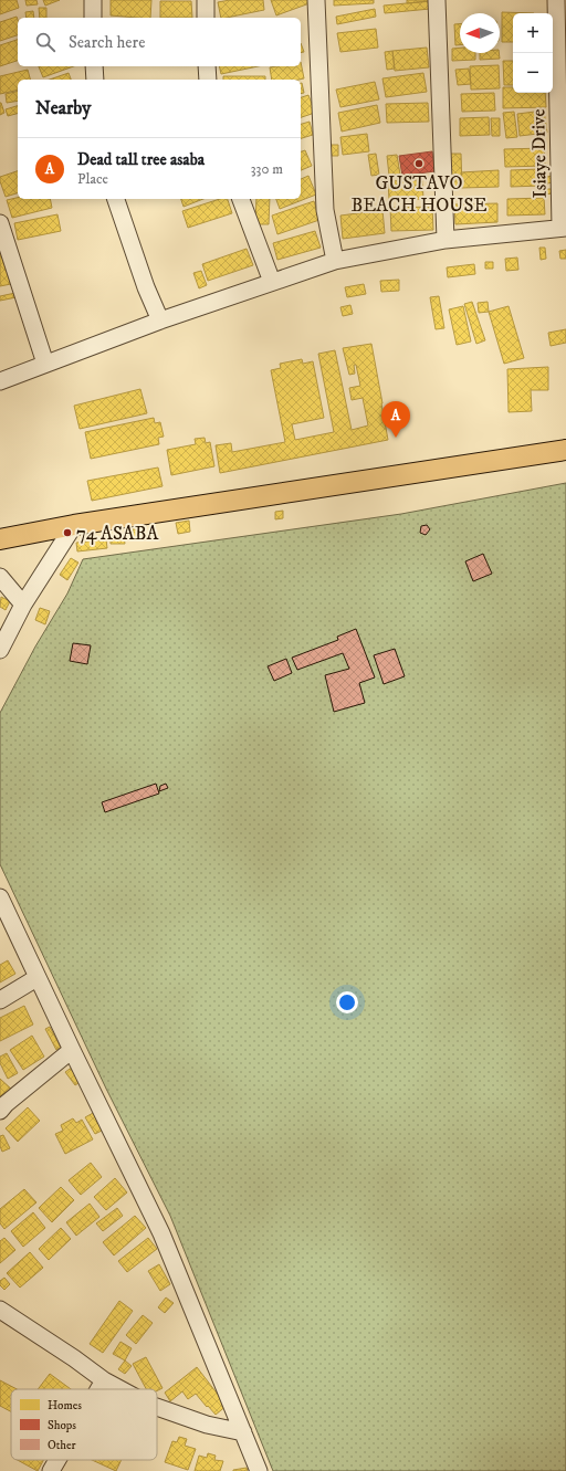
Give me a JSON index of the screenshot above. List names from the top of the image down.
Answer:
{
  "streets": {
    "street": ["Isiaye Drive"]
  },
  "places": ["GUSTAVO BEACH HOUSE", "74 ASABA"],
  "legend": ["Homes", "Shops", "Other"],
  "north": "left",
  "page": {
    "map_buttons": ["+", "−"],
    "search": "Search here",
    "heading": "Nearby",
    "list": [
      {
        "mark": "A",
        "name": "Dead tall tree asaba",
        "note": "Place",
        "value": "330 m"
      }
    ],
    "pins": "A"
  }
}
